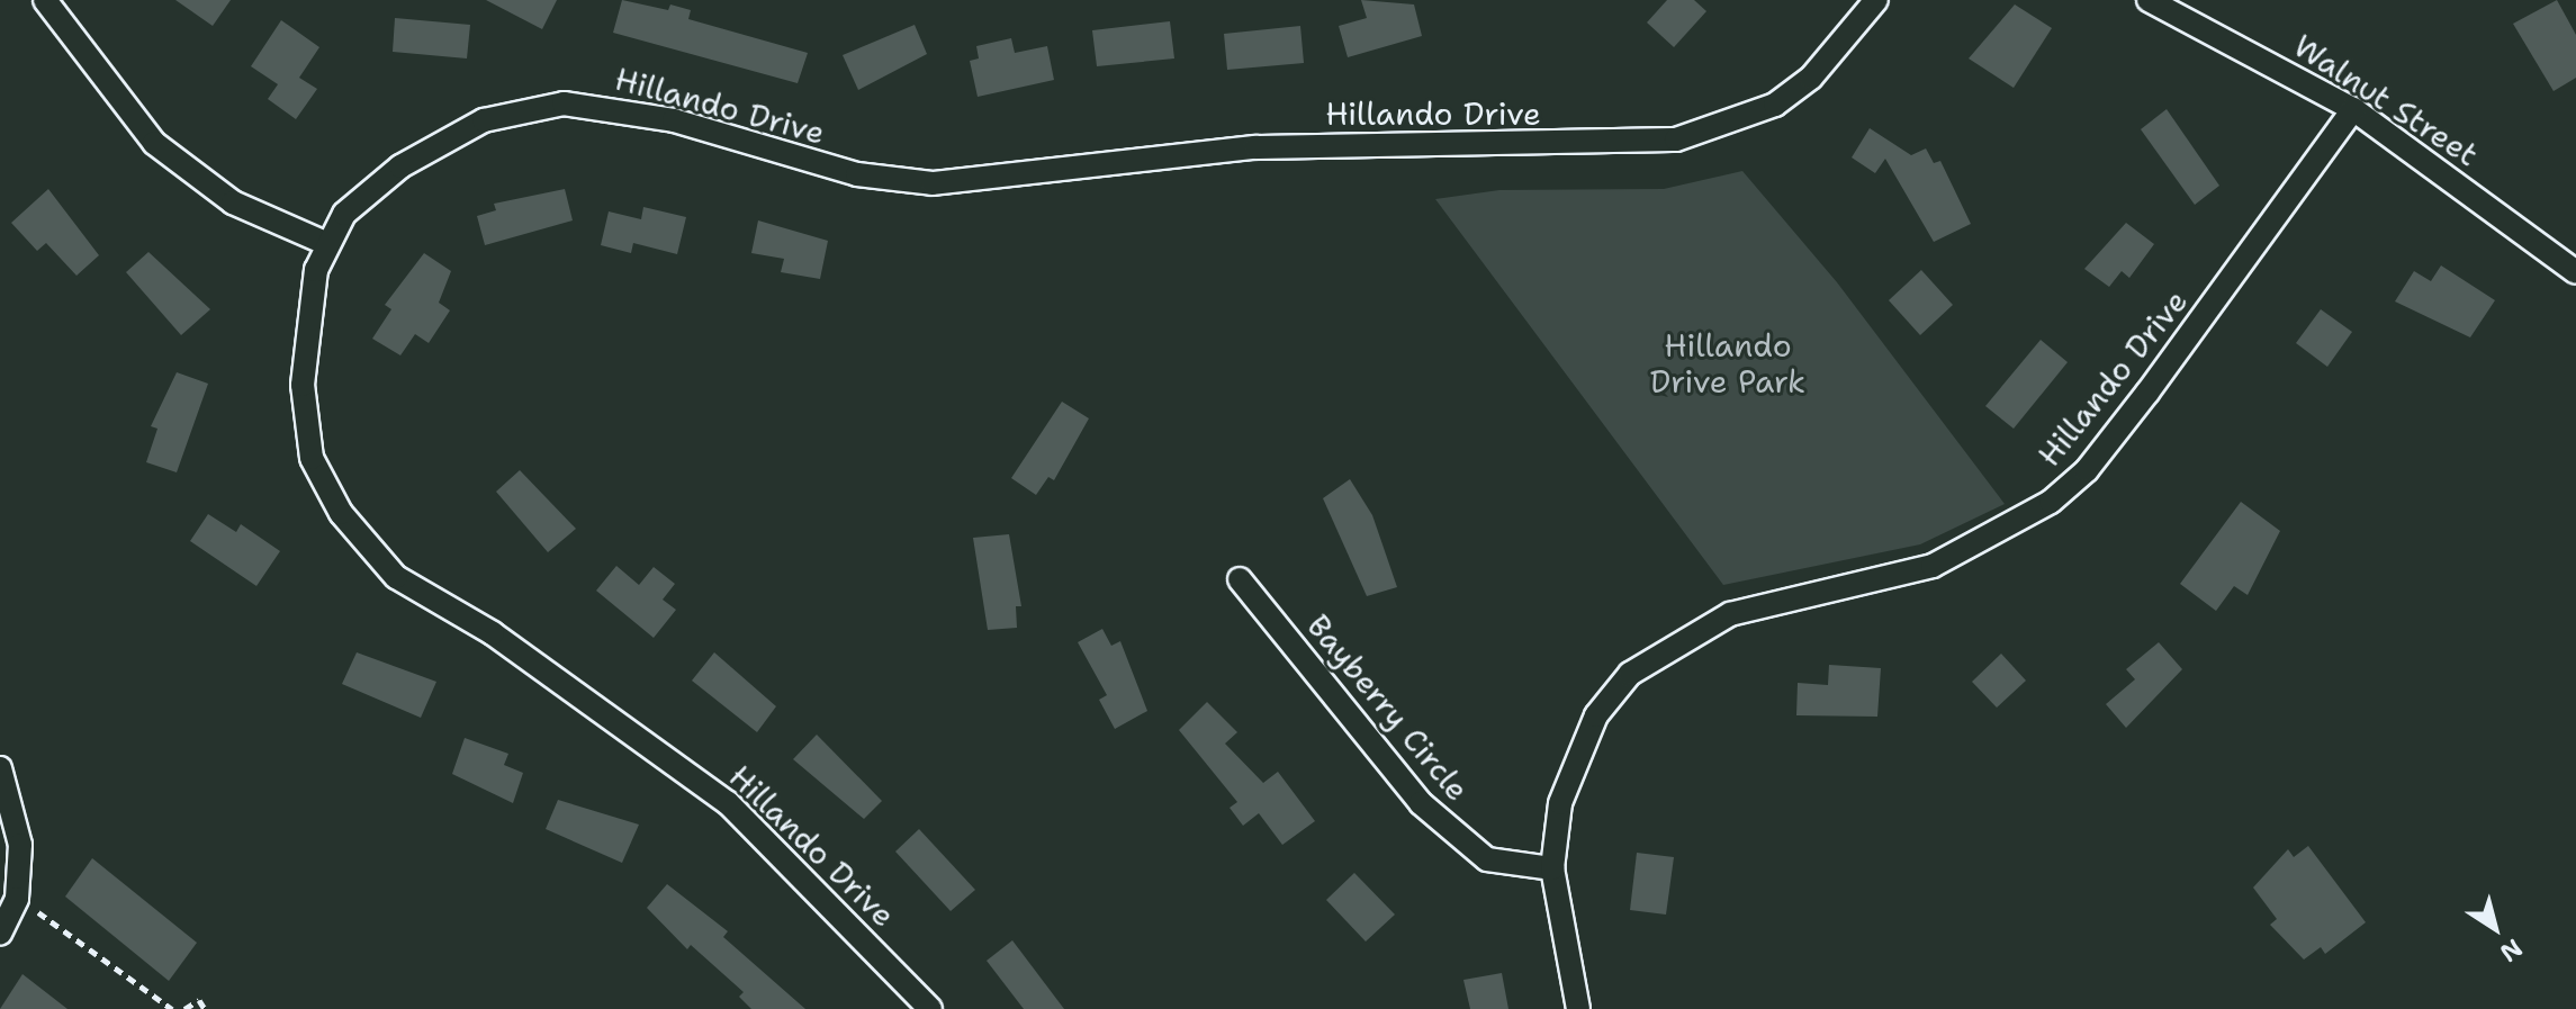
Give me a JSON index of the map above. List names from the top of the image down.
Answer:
{
  "streets": {
    "street": ["Walnut Street", "Hillando Drive", "Bayberry Circle"]
  },
  "crossings": [
    ["Walnut Street", "Hillando Drive"],
    ["Hillando Drive", "Bayberry Circle"]
  ],
  "parks": ["Hillando Drive Park"],
  "north": "bottom right"
}
